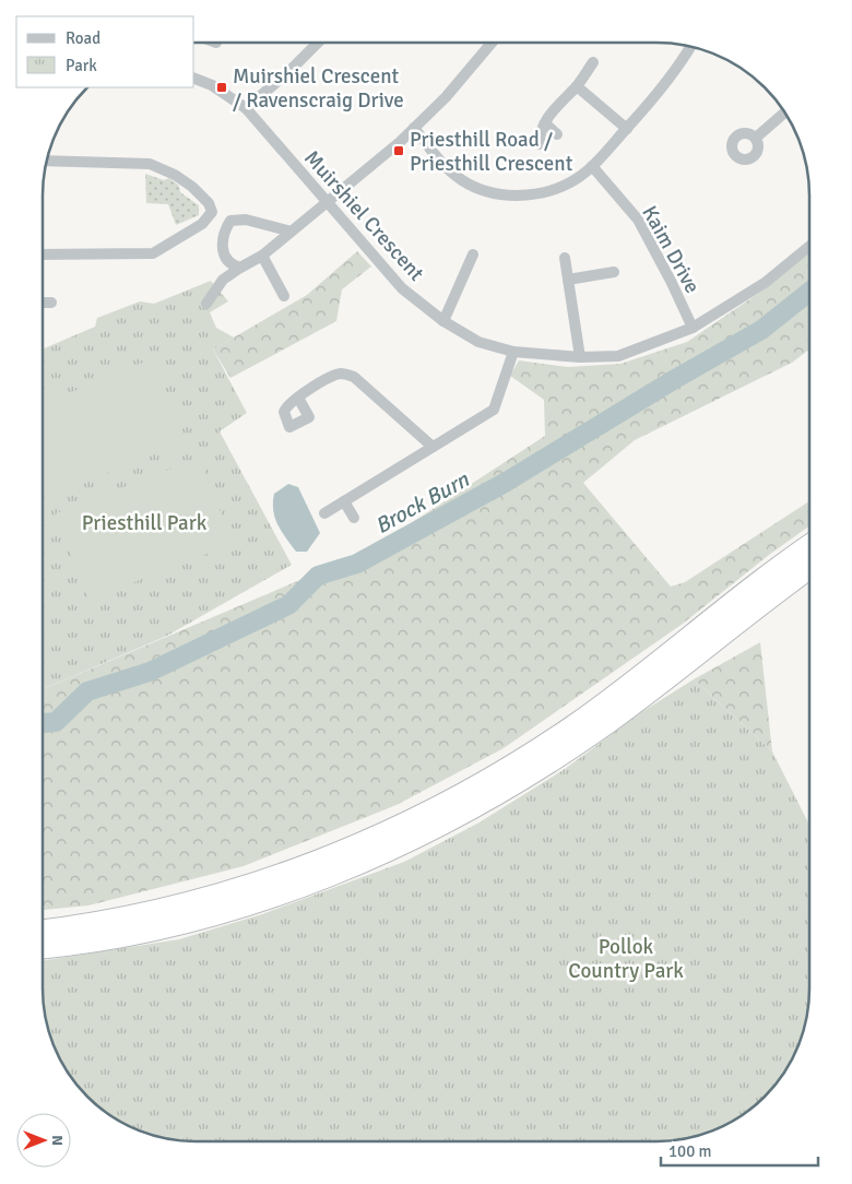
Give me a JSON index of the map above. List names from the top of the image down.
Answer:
{
  "streets": {
    "street": ["Muirshiel Crescent", "Kaim Drive"]
  },
  "crossings": [
    ["Muirshiel Crescent", "Kaim Drive"]
  ],
  "water": ["Brock Burn"],
  "parks": ["Priesthill Park", "Pollok Country Park"],
  "places": {
    "transit": ["Muirshiel Crescent / Ravenscraig Drive", "Priesthill Road / Priesthill Crescent"]
  },
  "legend": ["Road", "Park"],
  "scale_bar": "100 m",
  "north": "right"
}
